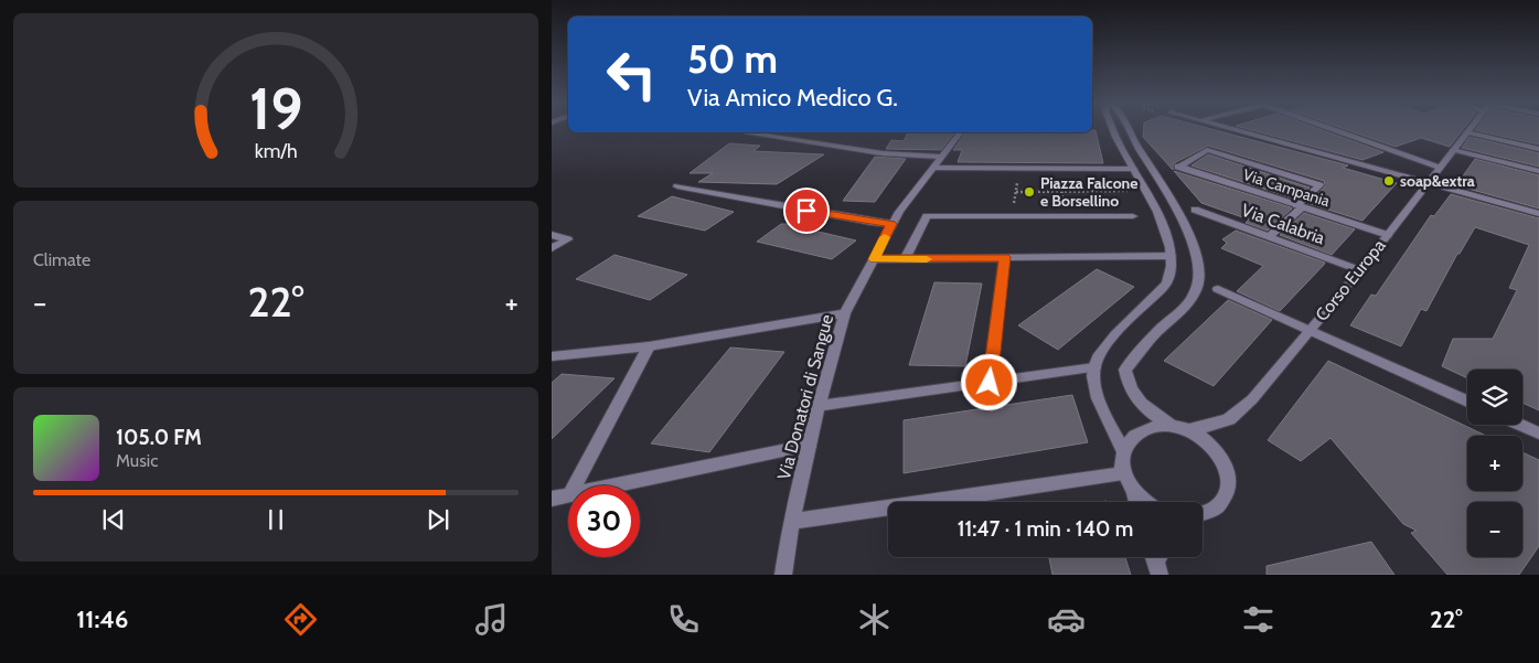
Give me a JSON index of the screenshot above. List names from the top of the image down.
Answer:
{
  "streets": {
    "street": [
      "Via Campania",
      "Via Calabria",
      "Corso Europa",
      "Via Donatori di Sangue"
    ]
  },
  "crossings": [
    ["Via Campania", "Corso Europa"],
    ["Via Calabria", "Corso Europa"]
  ],
  "places": ["soap&extra", "Piazza Falcone e Borsellino"],
  "page": {
    "turn": ["50 m", "Via Amico Medico G."],
    "tile": "Climate",
    "heat": ["−", "22°", "+"],
    "map_buttons": ["+", "−"],
    "song": ["105.0 FM", "Music"],
    "limit": "30",
    "trip": "11:47 · 1 min · 140 m",
    "tabs": ["11:46", "22°"],
    "gauge": ["19", "km/h"]
  }
}
